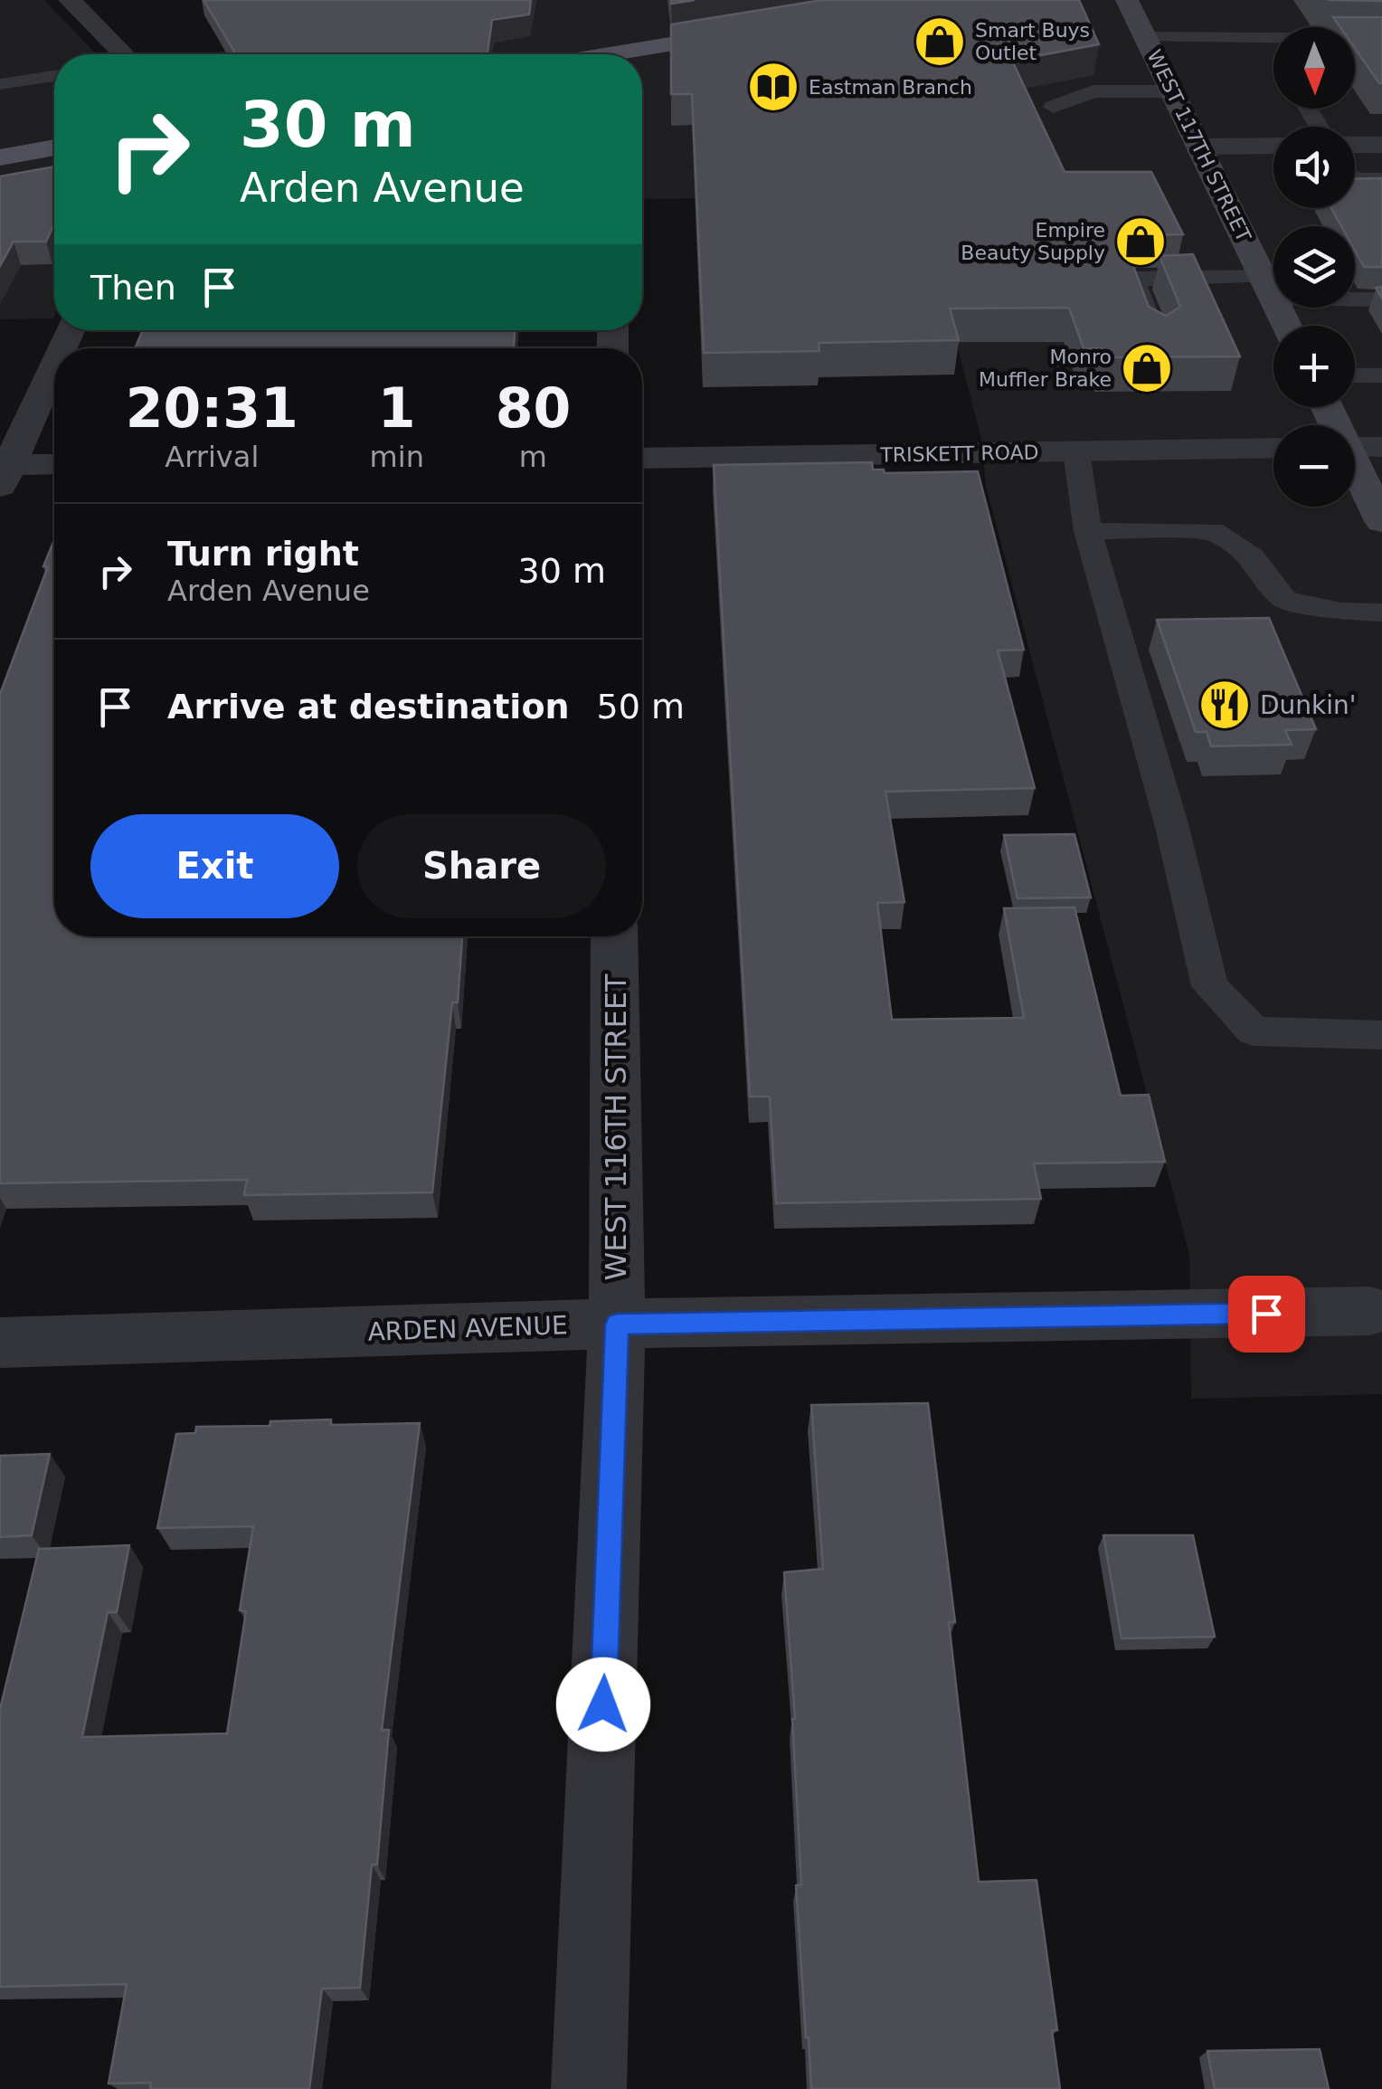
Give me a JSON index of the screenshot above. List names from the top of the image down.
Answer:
{
  "streets": {
    "main road": ["WEST 117TH STREET"],
    "street": ["TRISKETT ROAD", "WEST 116TH STREET", "ARDEN AVENUE"]
  },
  "crossings": [
    ["WEST 116TH STREET", "ARDEN AVENUE"]
  ],
  "places": {
    "shop": ["Smart Buys Outlet", "Empire Beauty Supply", "Monro Muffler Brake"],
    "library": ["Eastman Branch"],
    "restaurant": ["Dunkin'"]
  },
  "north": "bottom",
  "page": {
    "map_buttons": ["+", "−"],
    "turn": ["30 m", "Arden Avenue"],
    "then": "Then",
    "eta": [
      "20:31",
      "Arrival",
      "1",
      "min",
      "80",
      "m"
    ],
    "list": [
      {
        "name": "Turn right",
        "note": "Arden Avenue",
        "value": "30 m"
      },
      {
        "name": "Arrive at destination",
        "value": "50 m"
      }
    ],
    "buttons": ["Exit", "Share"]
  }
}
